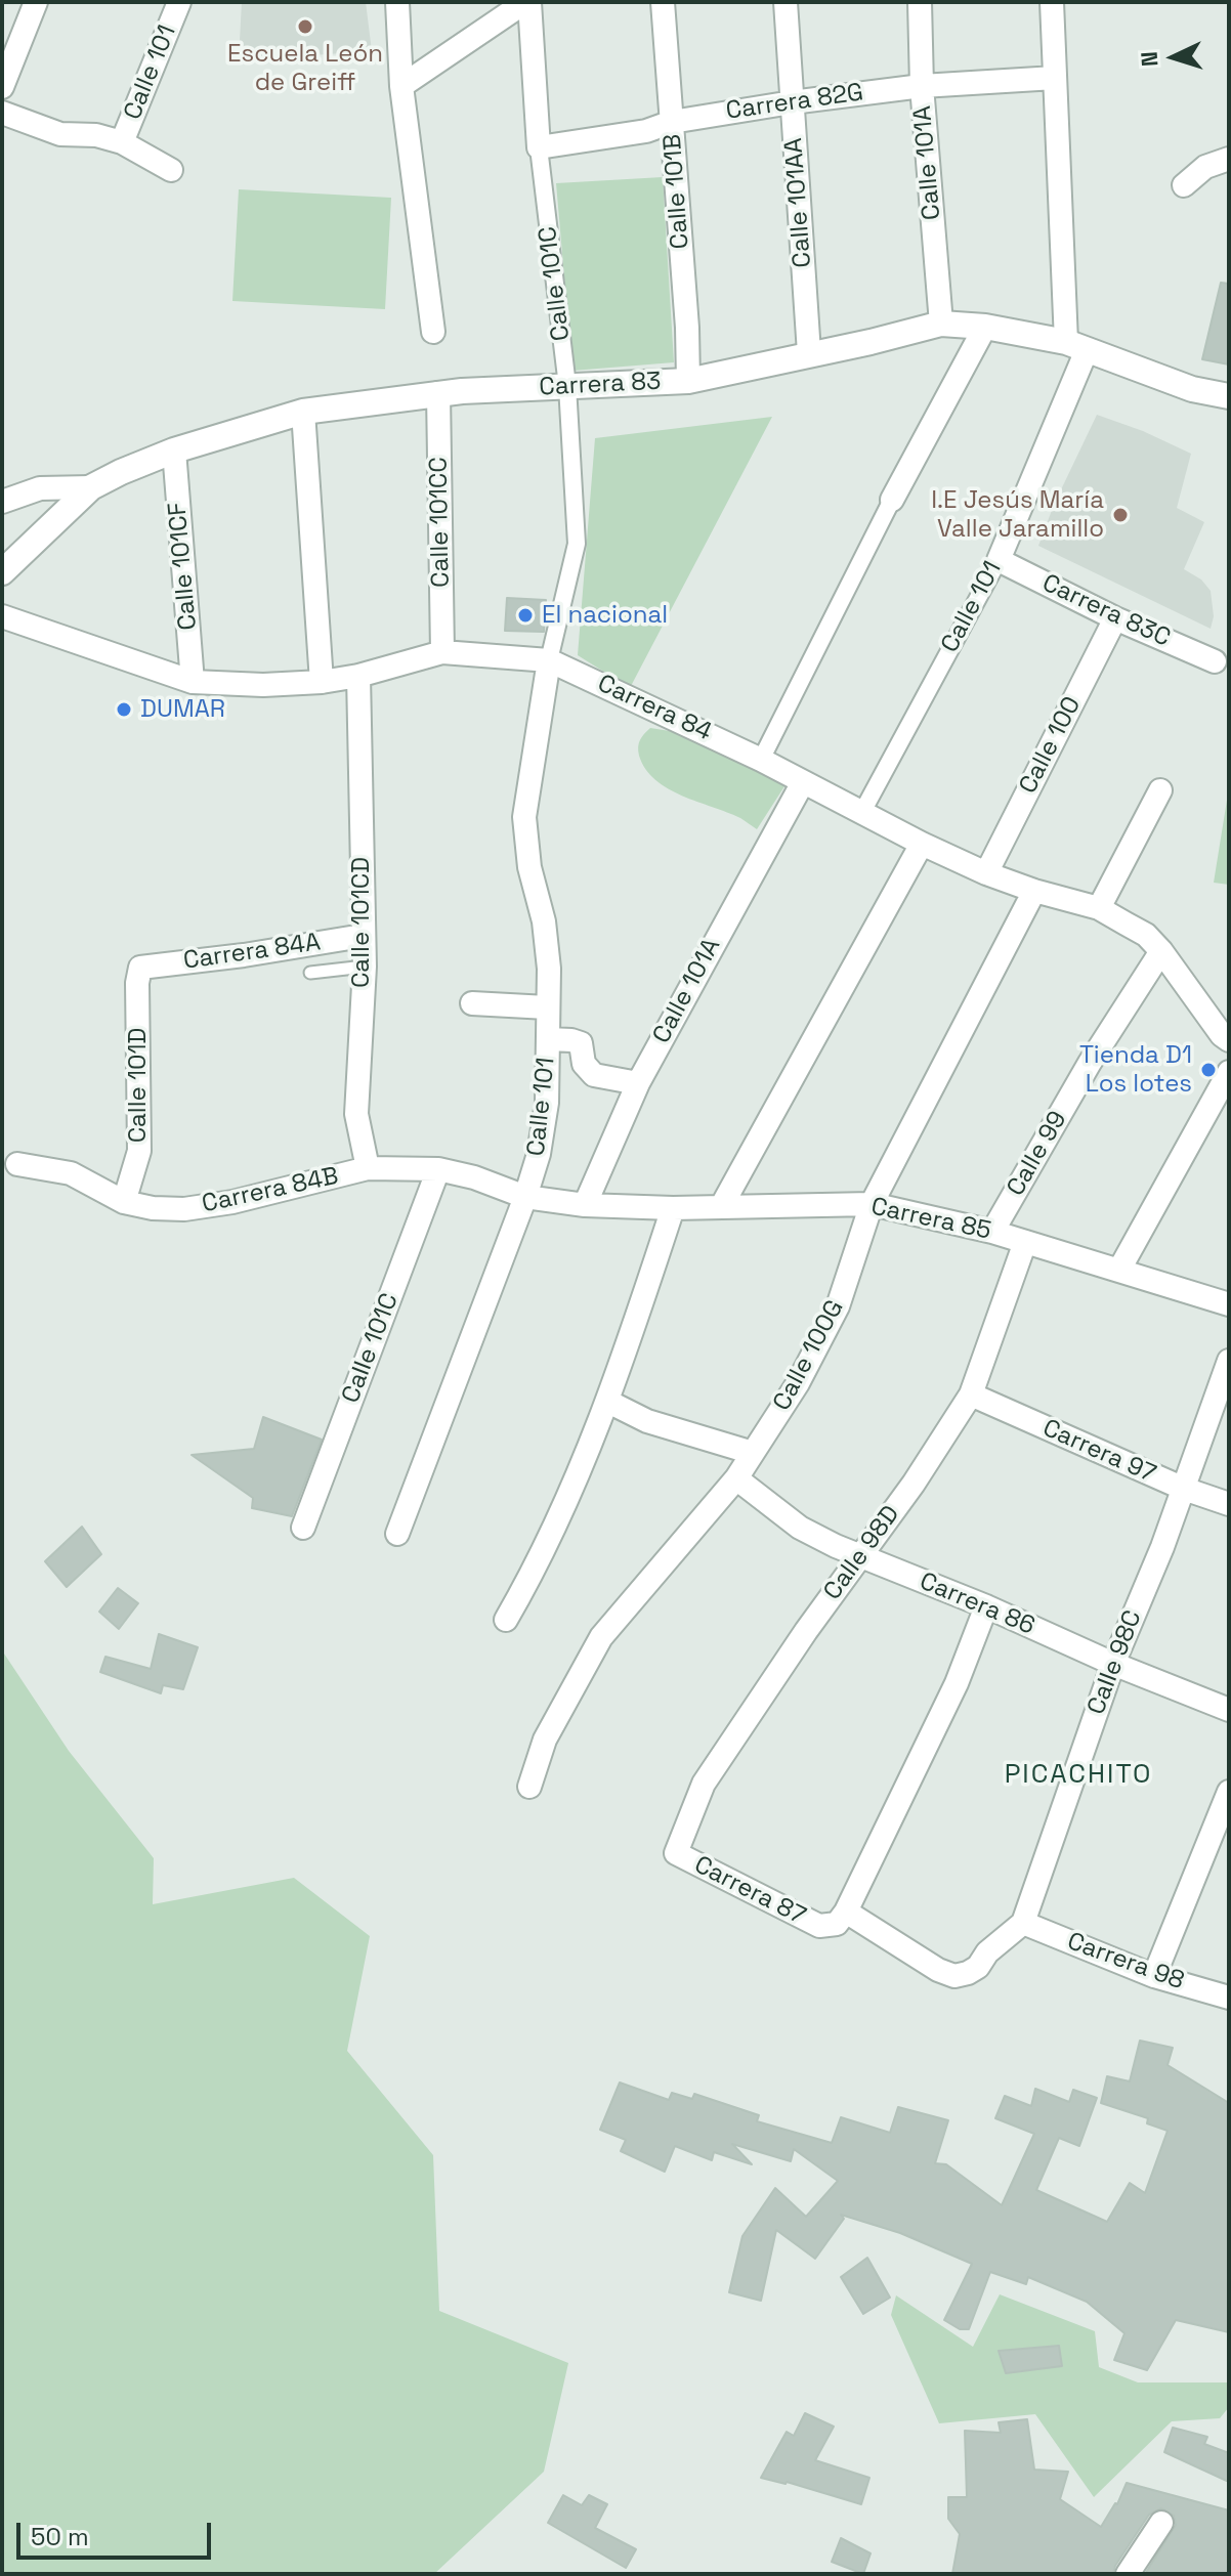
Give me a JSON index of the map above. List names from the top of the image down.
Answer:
{
  "streets": {
    "street": [
      "Calle 101",
      "Carrera 82G",
      "Calle 101A",
      "Calle 101B",
      "Calle 101AA",
      "Calle 101C",
      "Carrera 83",
      "Calle 101CC",
      "Calle 101CF",
      "Carrera 83C",
      "Carrera 84",
      "Calle 100",
      "Calle 101CD",
      "Carrera 84A",
      "Calle 101D",
      "Calle 99",
      "Carrera 84B",
      "Carrera 85",
      "Calle 100G",
      "Carrera 97",
      "Calle 98D",
      "Carrera 86",
      "Calle 98C",
      "Carrera 87",
      "Carrera 98"
    ]
  },
  "crossings": [
    ["Calle 101", "Carrera 82G"],
    ["Calle 101", "Calle 101C"],
    ["Calle 101", "Carrera 83"],
    ["Calle 101", "Carrera 83C"],
    ["Calle 101", "Carrera 84"],
    ["Calle 101", "Carrera 84B"],
    ["Calle 101", "Carrera 85"],
    ["Carrera 82G", "Calle 101A"],
    ["Carrera 82G", "Calle 101B"],
    ["Carrera 82G", "Calle 101AA"],
    ["Carrera 82G", "Calle 101C"],
    ["Calle 101A", "Carrera 83"],
    ["Calle 101A", "Carrera 84"],
    ["Calle 101A", "Carrera 85"],
    ["Calle 101B", "Carrera 83"],
    ["Calle 101AA", "Carrera 83"],
    ["Calle 101C", "Carrera 83"],
    ["Calle 101C", "Carrera 84"],
    ["Calle 101C", "Carrera 84B"],
    ["Carrera 83", "Calle 101CC"],
    ["Carrera 83", "Calle 101CF"],
    ["Calle 101CC", "Carrera 84"],
    ["Calle 101CF", "Carrera 84"],
    ["Carrera 83C", "Calle 100"],
    ["Carrera 84", "Calle 100"],
    ["Carrera 84", "Calle 101CD"],
    ["Carrera 84", "Calle 99"],
    ["Carrera 84", "Calle 100G"],
    ["Calle 101CD", "Carrera 84A"],
    ["Calle 101CD", "Carrera 84B"],
    ["Carrera 84A", "Calle 101D"],
    ["Calle 101D", "Carrera 84B"],
    ["Calle 99", "Carrera 85"],
    ["Carrera 84B", "Carrera 85"],
    ["Carrera 85", "Calle 100G"],
    ["Carrera 85", "Calle 98D"],
    ["Calle 100G", "Carrera 86"],
    ["Carrera 97", "Calle 98D"],
    ["Carrera 97", "Calle 98C"],
    ["Calle 98D", "Carrera 86"],
    ["Calle 98D", "Carrera 87"],
    ["Carrera 86", "Calle 98C"],
    ["Calle 98C", "Carrera 87"],
    ["Calle 98C", "Carrera 98"],
    ["Carrera 87", "Carrera 98"]
  ],
  "districts": ["PICACHITO"],
  "places": [
    "Escuela León de Greiff",
    "I.E Jesús María Valle Jaramillo",
    "El nacional",
    "DUMAR",
    "Tienda D1 Los lotes"
  ],
  "scale_bar": "50 m",
  "north": "left"
}
